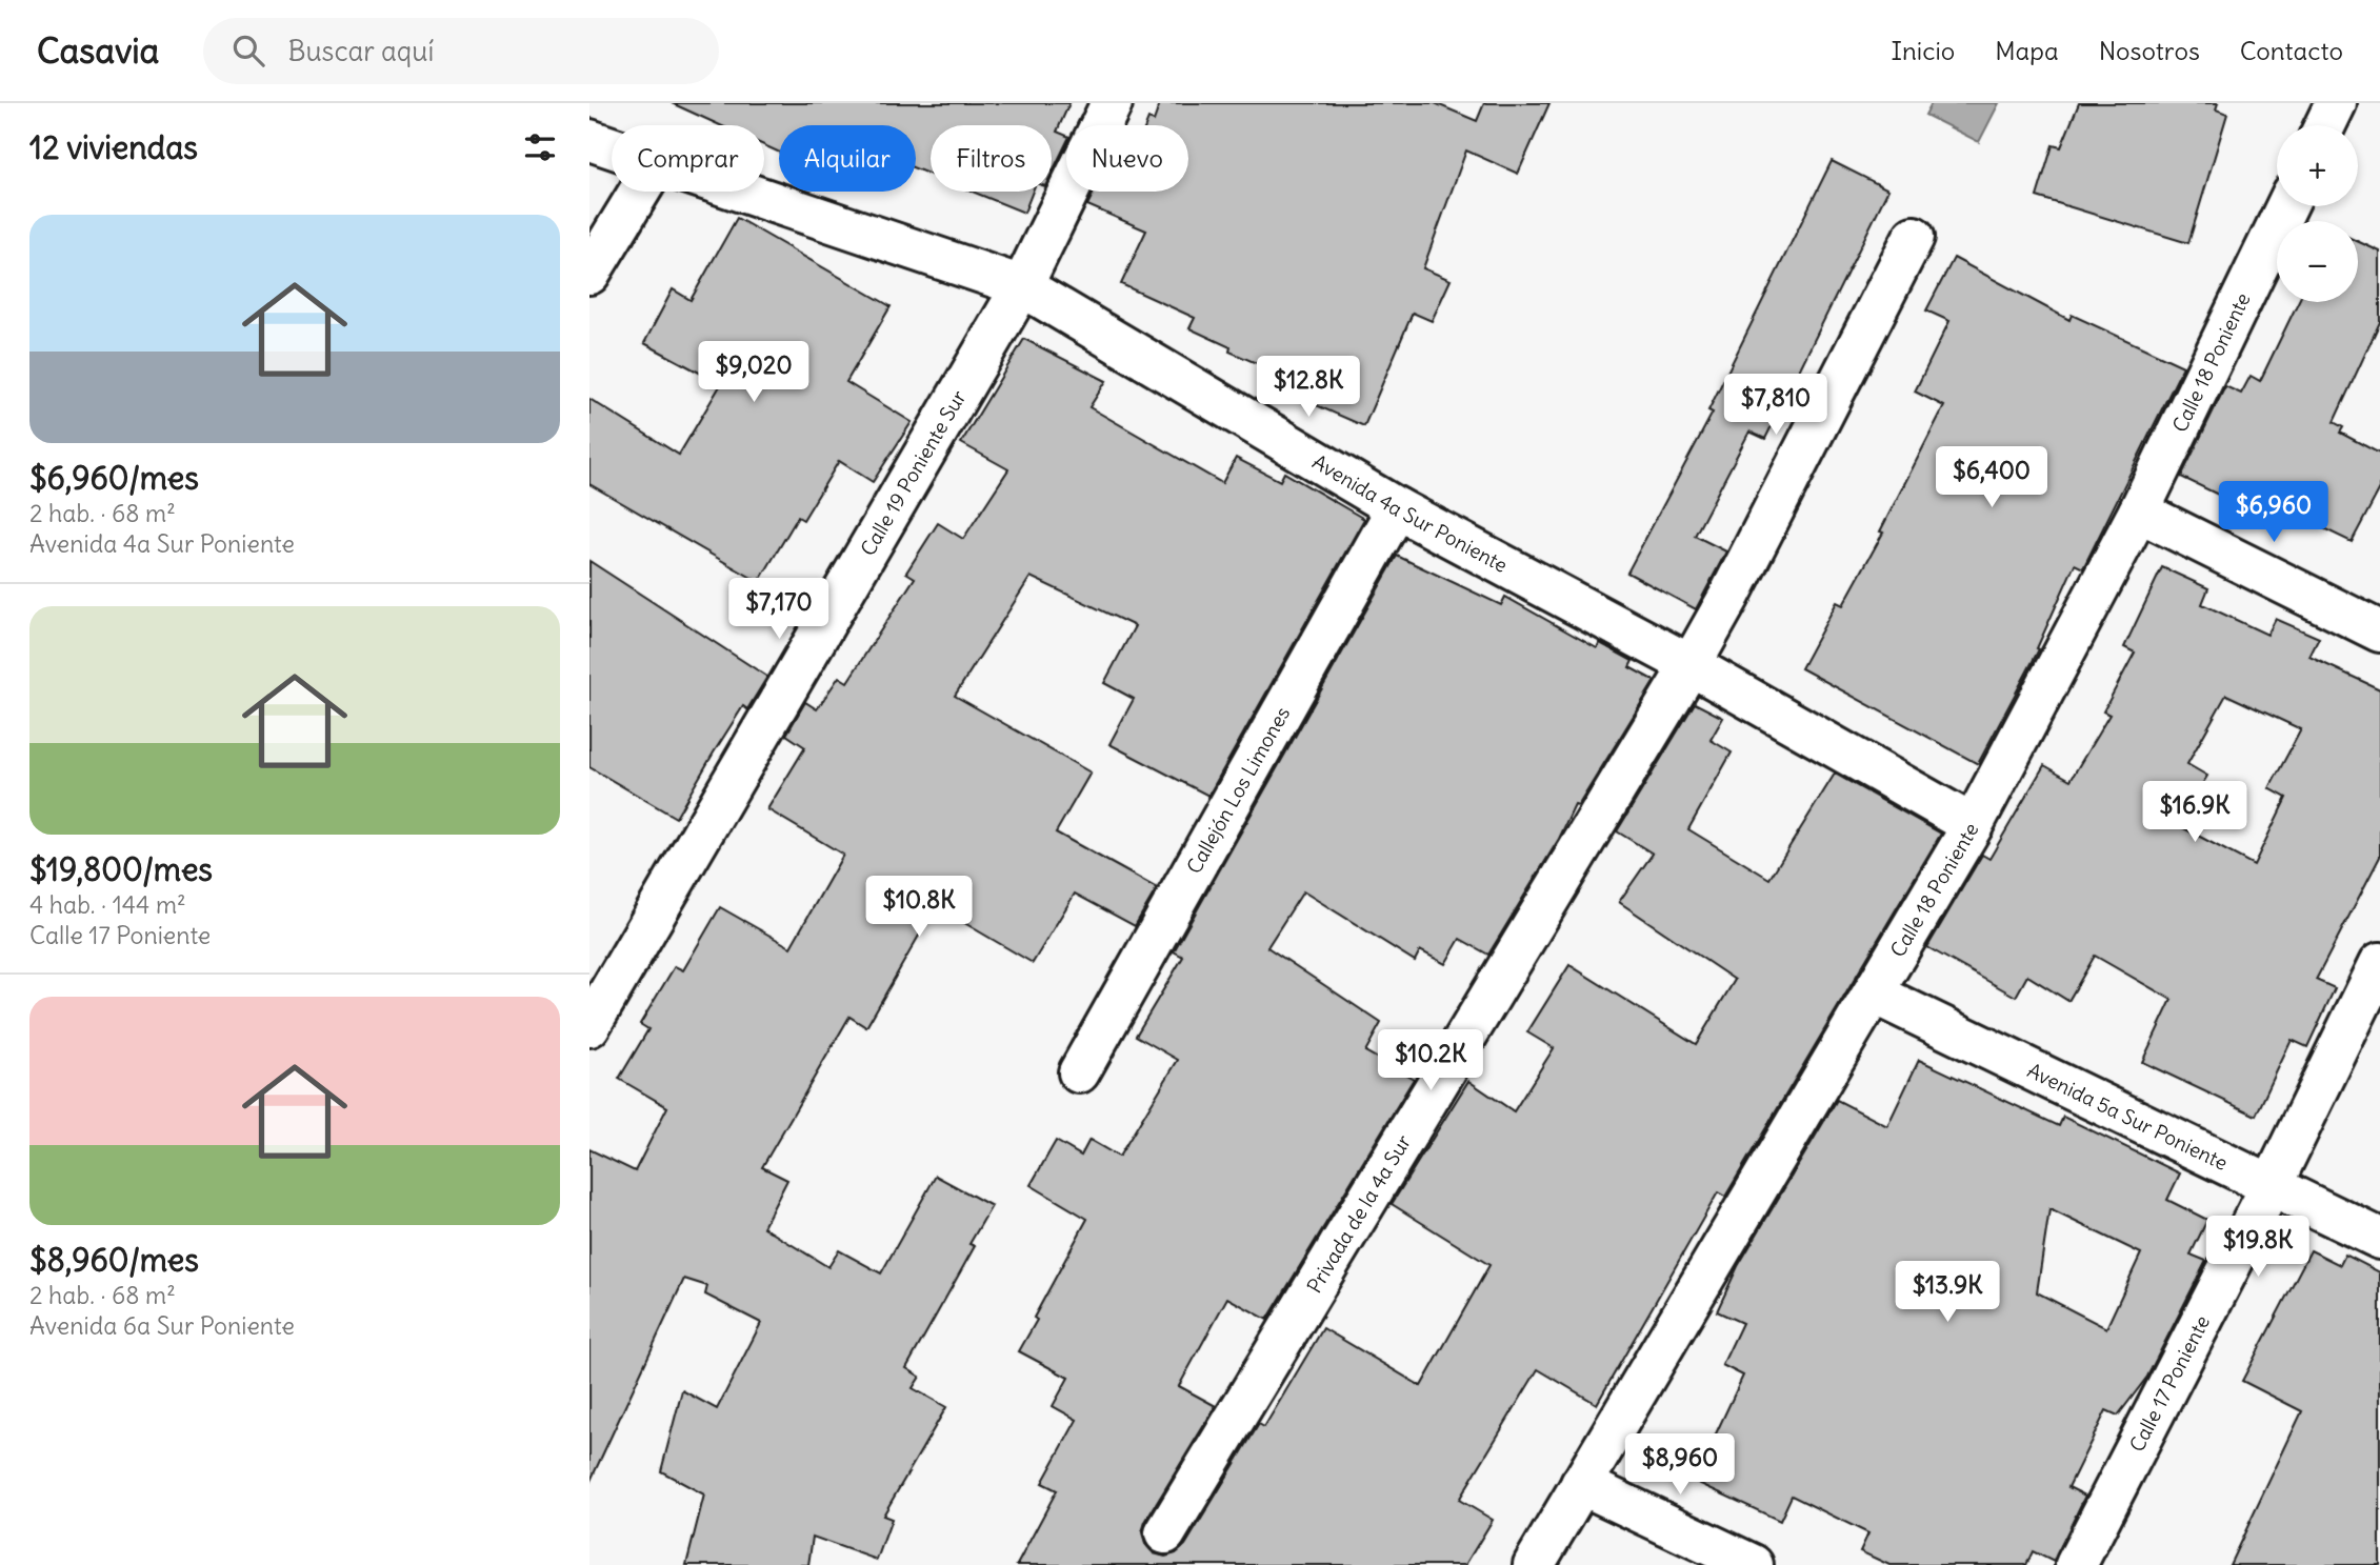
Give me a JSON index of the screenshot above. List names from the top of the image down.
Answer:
{
  "streets": {
    "street": [
      "Calle 18 Poniente",
      "Calle 19 Poniente Sur",
      "Avenida 4a Sur Poniente",
      "Callejón Los Limones",
      "Avenida 5a Sur Poniente",
      "Privada de la 4a Sur",
      "Calle 17 Poniente"
    ]
  },
  "crossings": [
    ["Calle 18 Poniente", "Avenida 4a Sur Poniente"],
    ["Calle 18 Poniente", "Avenida 5a Sur Poniente"],
    ["Calle 19 Poniente Sur", "Avenida 4a Sur Poniente"],
    ["Avenida 4a Sur Poniente", "Callejón Los Limones"],
    ["Avenida 4a Sur Poniente", "Privada de la 4a Sur"],
    ["Avenida 5a Sur Poniente", "Calle 17 Poniente"]
  ],
  "page": {
    "header": "Casavia",
    "search": "Buscar aquí",
    "nav": [
      "Inicio",
      "Mapa",
      "Nosotros",
      "Contacto"
    ],
    "heading": "12 viviendas",
    "map_buttons": ["+", "−"],
    "chip": [
      "Comprar",
      "Alquilar",
      "Filtros",
      "Nuevo"
    ],
    "list": [
      {
        "name": "$6,960/mes",
        "note": "2 hab. · 68 m² · Avenida 4a Sur Poniente"
      },
      {
        "name": "$19,800/mes",
        "note": "4 hab. · 144 m² · Calle 17 Poniente"
      },
      {
        "name": "$8,960/mes",
        "note": "2 hab. · 68 m² · Avenida 6a Sur Poniente"
      }
    ],
    "price": [
      "$9,020",
      "$12.8K",
      "$7,810",
      "$6,400",
      "$6,960",
      "$7,170",
      "$16.9K",
      "$10.8K",
      "$10.2K",
      "$19.8K",
      "$13.9K",
      "$8,960"
    ]
  }
}
